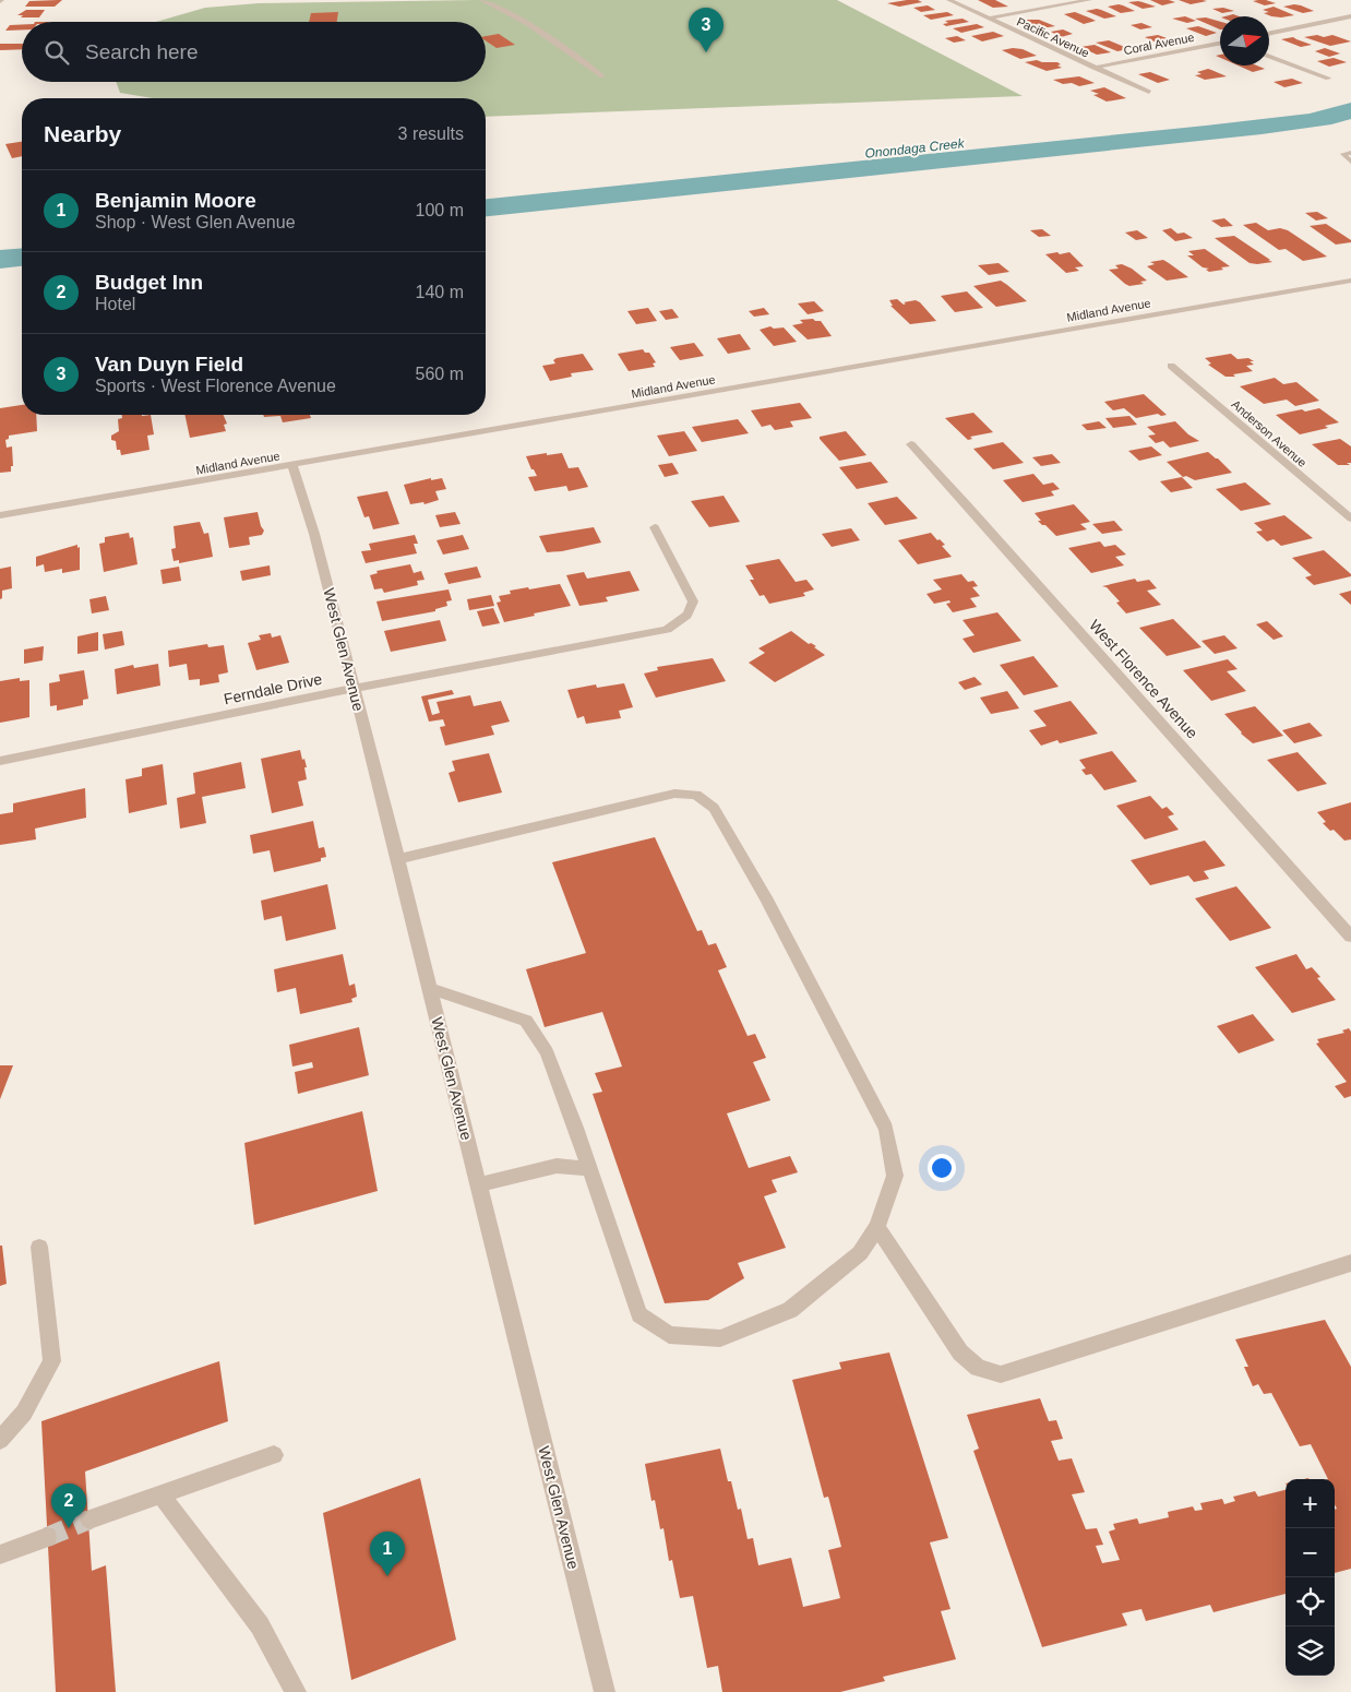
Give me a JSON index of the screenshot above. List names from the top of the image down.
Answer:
{
  "streets": {
    "street": [
      "Pacific Avenue",
      "Coral Avenue",
      "Midland Avenue",
      "Anderson Avenue",
      "West Glen Avenue",
      "West Florence Avenue",
      "Ferndale Drive"
    ]
  },
  "crossings": [
    ["Pacific Avenue", "Coral Avenue"],
    ["Midland Avenue", "West Glen Avenue"],
    ["West Glen Avenue", "Ferndale Drive"]
  ],
  "water": ["Onondaga Creek"],
  "north": "right",
  "page": {
    "pins": ["3", "2", "1"],
    "search": "Search here",
    "heading": ["Nearby", "3 results"],
    "list": [
      {
        "mark": "1",
        "name": "Benjamin Moore",
        "note": "Shop · West Glen Avenue",
        "value": "100 m"
      },
      {
        "mark": "2",
        "name": "Budget Inn",
        "note": "Hotel",
        "value": "140 m"
      },
      {
        "mark": "3",
        "name": "Van Duyn Field",
        "note": "Sports · West Florence Avenue",
        "value": "560 m"
      }
    ],
    "map_buttons": ["+", "−"]
  }
}
